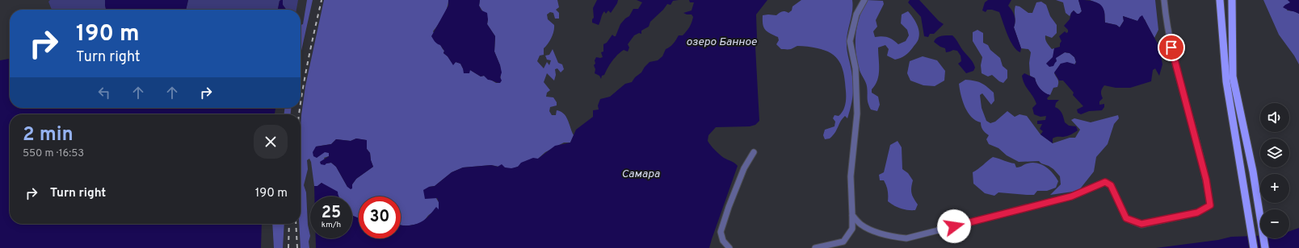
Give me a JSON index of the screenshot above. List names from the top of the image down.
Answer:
{
  "water": ["озеро Банное", "Самара"],
  "page": {
    "turn": ["190 m", "Turn right"],
    "map_buttons": ["+", "−"],
    "heading": ["2 min", "550 m · 16:53"],
    "list": [
      {
        "name": "Turn right",
        "value": "190 m"
      }
    ],
    "speed": "25 km/h",
    "limit": "30"
  }
}
